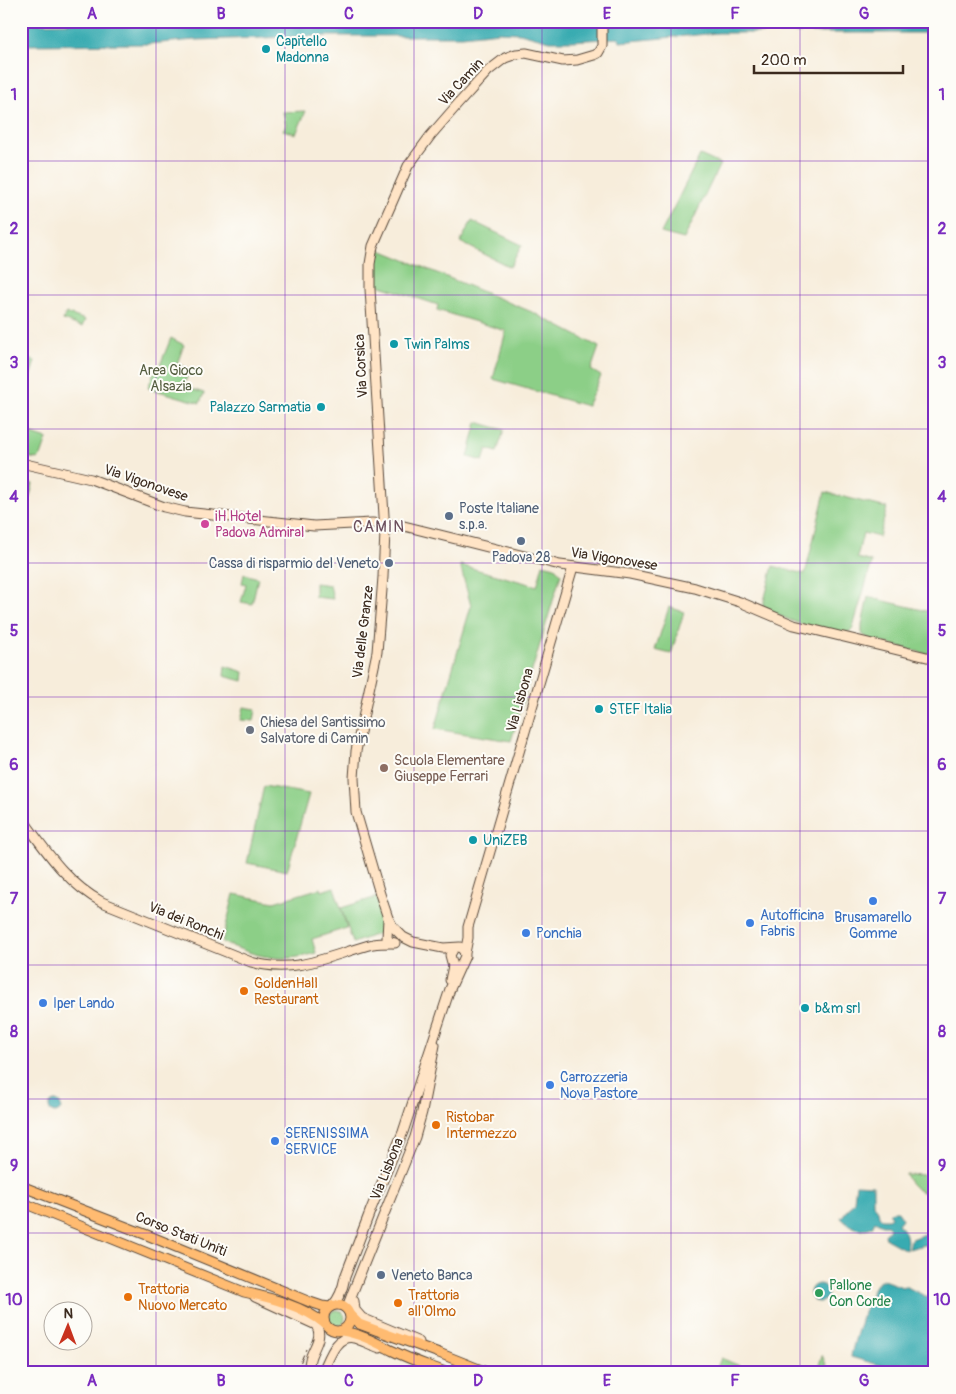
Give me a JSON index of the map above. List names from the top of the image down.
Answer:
{
  "streets": {
    "main road": ["Corso Stati Uniti"],
    "street": [
      "Via Camin",
      "Via Corsica",
      "Via Vigonovese",
      "Via delle Granze",
      "Via Lisbona",
      "Via dei Ronchi"
    ]
  },
  "crossings": [
    ["Via Camin", "Via Corsica"],
    ["Via Corsica", "Via Vigonovese"],
    ["Via Corsica", "Via delle Granze"],
    ["Via Vigonovese", "Via delle Granze"],
    ["Via Vigonovese", "Via Lisbona"],
    ["Via delle Granze", "Via dei Ronchi"],
    ["Via Lisbona", "Corso Stati Uniti"]
  ],
  "districts": ["CAMIN"],
  "parks": ["Area Gioco Alsazia"],
  "places": [
    "Capitello Madonna",
    "Twin Palms",
    "Palazzo Sarmatia",
    "Poste Italiane s.p.a.",
    "iH Hotel Padova Admiral",
    "Padova 28",
    "Cassa di risparmio del Veneto",
    "STEF Italia",
    "Chiesa del Santissimo Salvatore di Camin",
    "Scuola Elementare Giuseppe Ferrari",
    "UniZEB",
    "Brusamarello Gomme",
    "Autofficina Fabris",
    "Ponchia",
    "GoldenHall Restaurant",
    "Iper Lando",
    "b&m srl",
    "Carrozzeria Nova Pastore",
    "Ristobar Intermezzo",
    "SERENISSIMA SERVICE",
    "Veneto Banca",
    "Pallone Con Corde",
    "Trattoria Nuovo Mercato",
    "Trattoria all'Olmo"
  ],
  "scale_bar": "200 m",
  "north": "top",
  "grid": {
    "columns": [
      "A",
      "B",
      "C",
      "D",
      "E",
      "F",
      "G"
    ],
    "rows": [
      "1",
      "2",
      "3",
      "4",
      "5",
      "6",
      "7",
      "8",
      "9",
      "10"
    ]
  }
}
